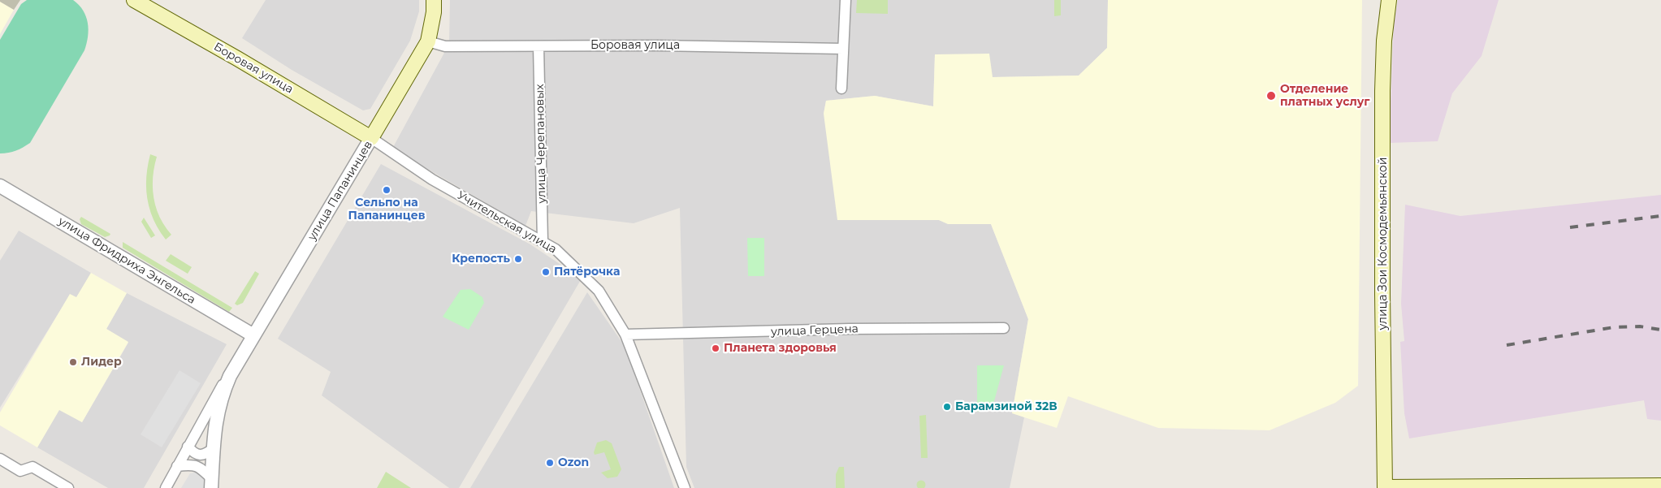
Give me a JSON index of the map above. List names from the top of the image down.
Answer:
{
  "streets": {
    "main road": ["Боровая улица", "улица Папанинцев", "улица Зои Космодемьянской"],
    "street": [
      "улица Черепановых",
      "Учительская улица",
      "улица Фридриха Энгельса",
      "улица Герцена"
    ]
  },
  "crossings": [
    ["Боровая улица", "улица Черепановых"],
    ["Боровая улица", "улица Папанинцев"],
    ["Боровая улица", "Учительская улица"],
    ["улица Черепановых", "Учительская улица"],
    ["улица Папанинцев", "Учительская улица"],
    ["улица Папанинцев", "улица Фридриха Энгельса"],
    ["Учительская улица", "улица Герцена"]
  ],
  "places": [
    "Отделение платных услуг",
    "Сельпо на Папанинцев",
    "Крепость",
    "Пятёрочка",
    "Планета здоровья",
    "Лидер",
    "Барамзиной 32В",
    "Ozon"
  ]
}
